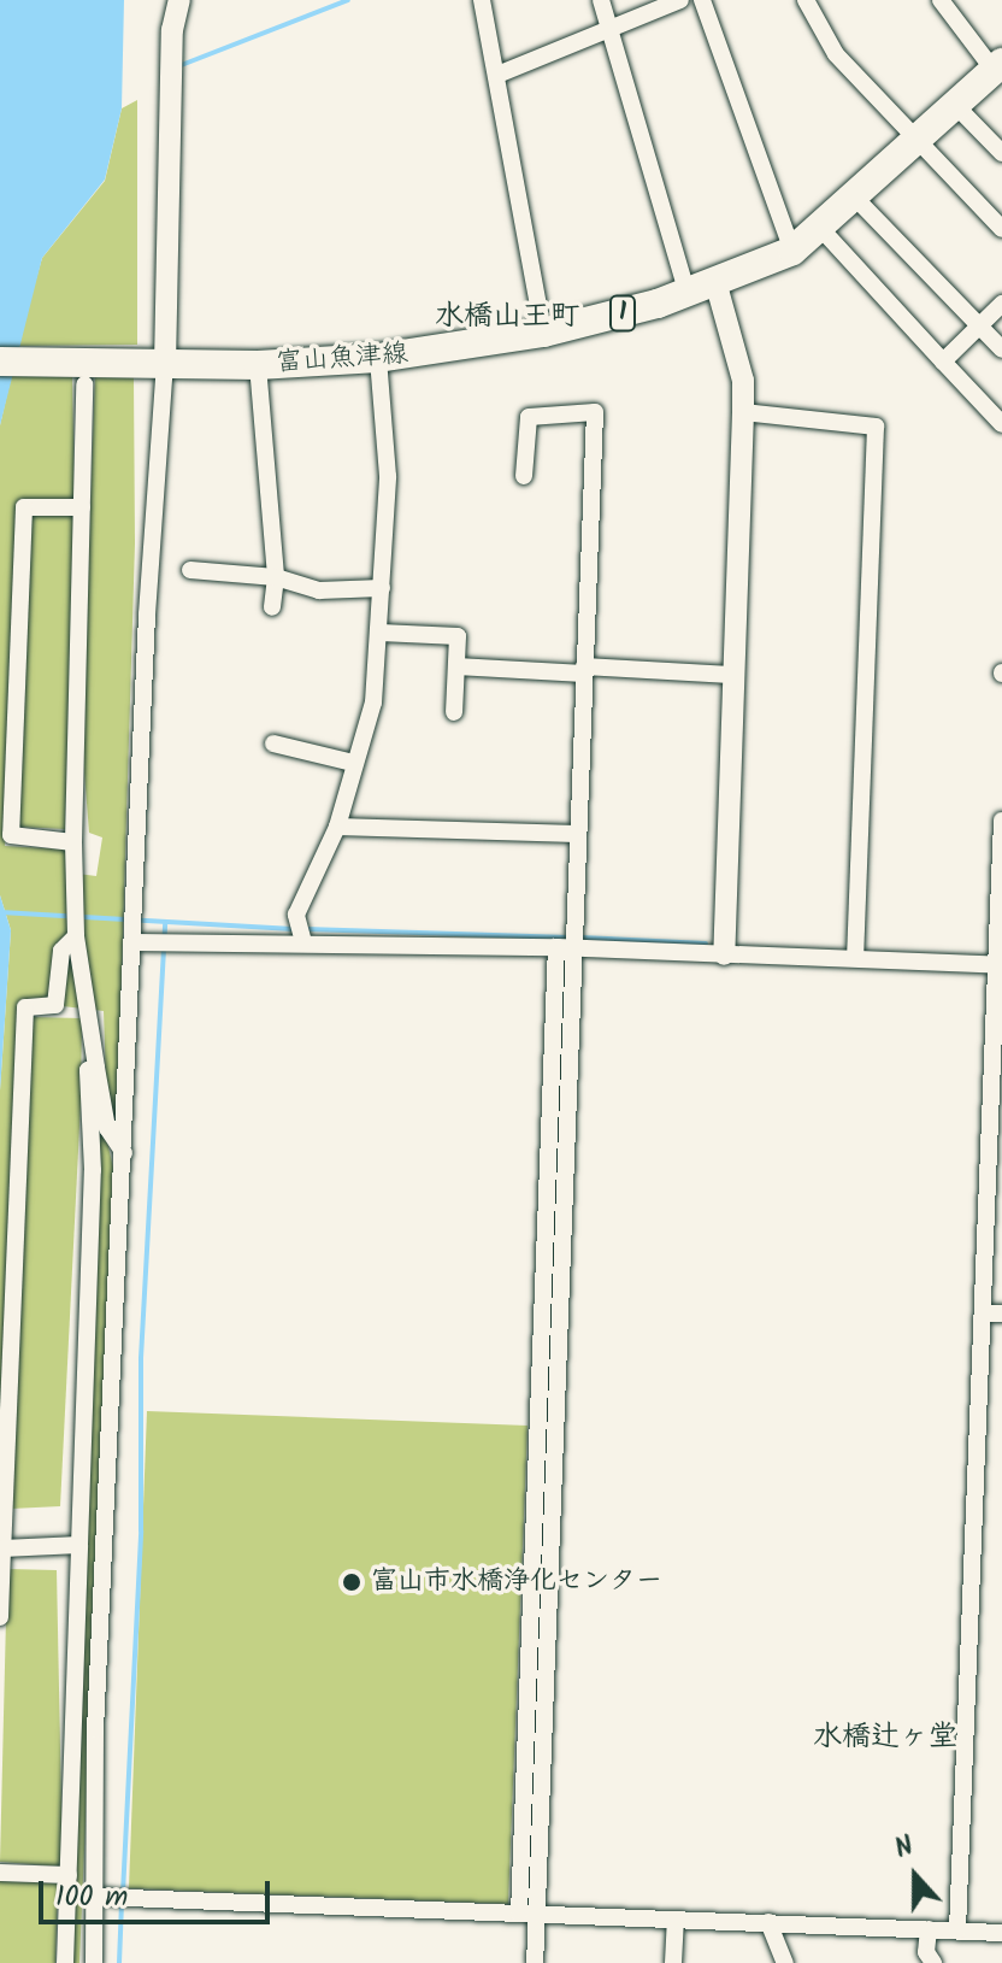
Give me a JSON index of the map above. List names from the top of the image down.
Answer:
{
  "streets": {
    "main road": ["1", "富山魚津線"]
  },
  "districts": ["水橋山王町", "水橋辻ヶ堂"],
  "places": ["富山市水橋浄化センター"],
  "scale_bar": "100 m",
  "north": "top"
}
